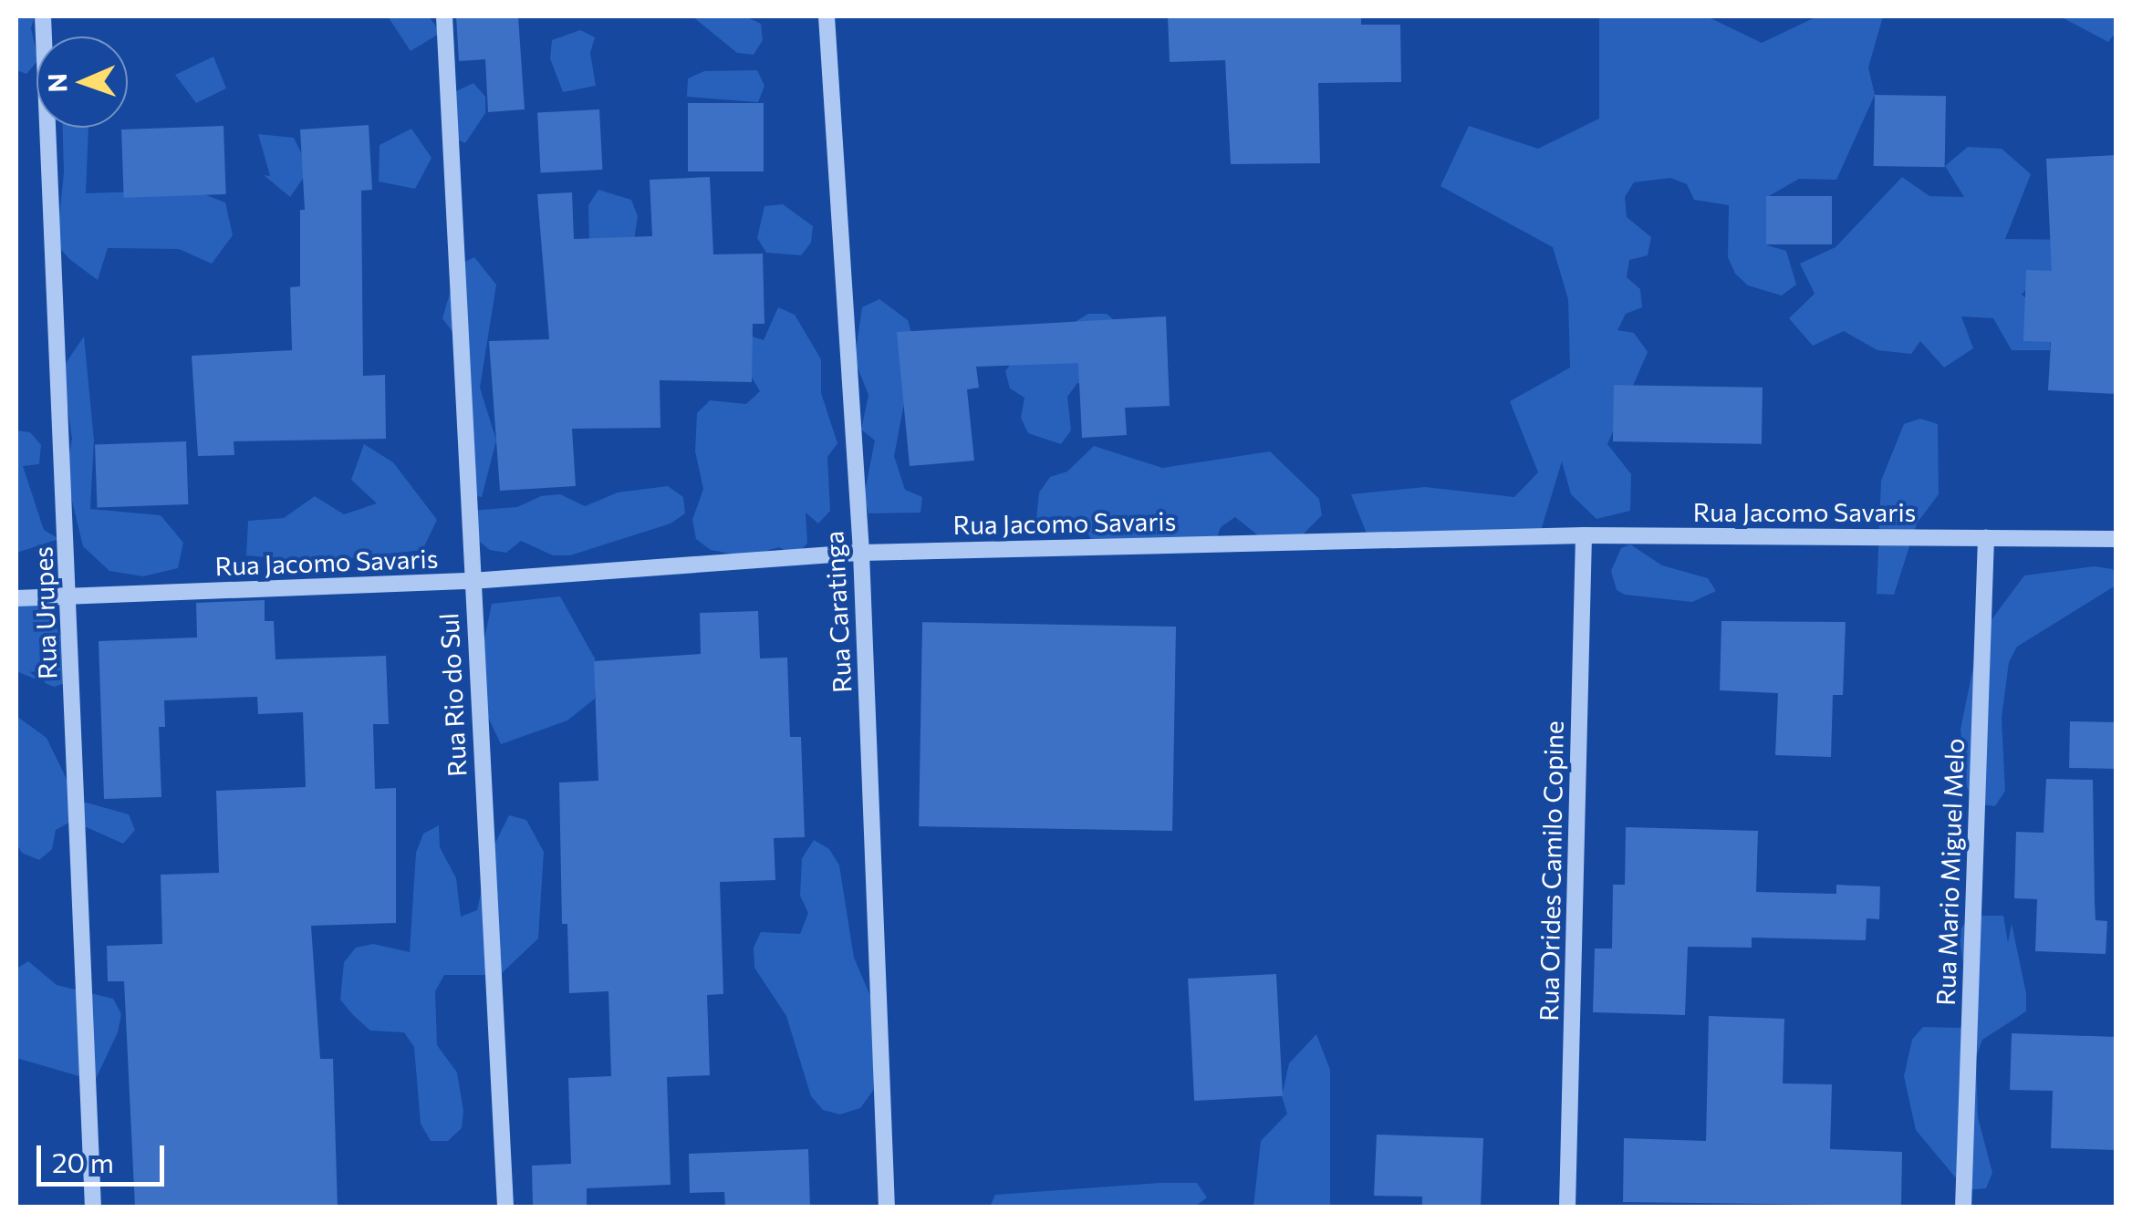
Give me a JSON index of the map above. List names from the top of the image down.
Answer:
{
  "streets": {
    "street": [
      "Rua Jacomo Savaris",
      "Rua Caratinga",
      "Rua Urupes",
      "Rua Rio do Sul",
      "Rua Orides Camilo Copine",
      "Rua Mario Miguel Melo"
    ]
  },
  "crossings": [
    ["Rua Jacomo Savaris", "Rua Caratinga"],
    ["Rua Jacomo Savaris", "Rua Urupes"],
    ["Rua Jacomo Savaris", "Rua Rio do Sul"],
    ["Rua Jacomo Savaris", "Rua Orides Camilo Copine"],
    ["Rua Jacomo Savaris", "Rua Mario Miguel Melo"]
  ],
  "scale_bar": "20 m",
  "north": "left"
}
